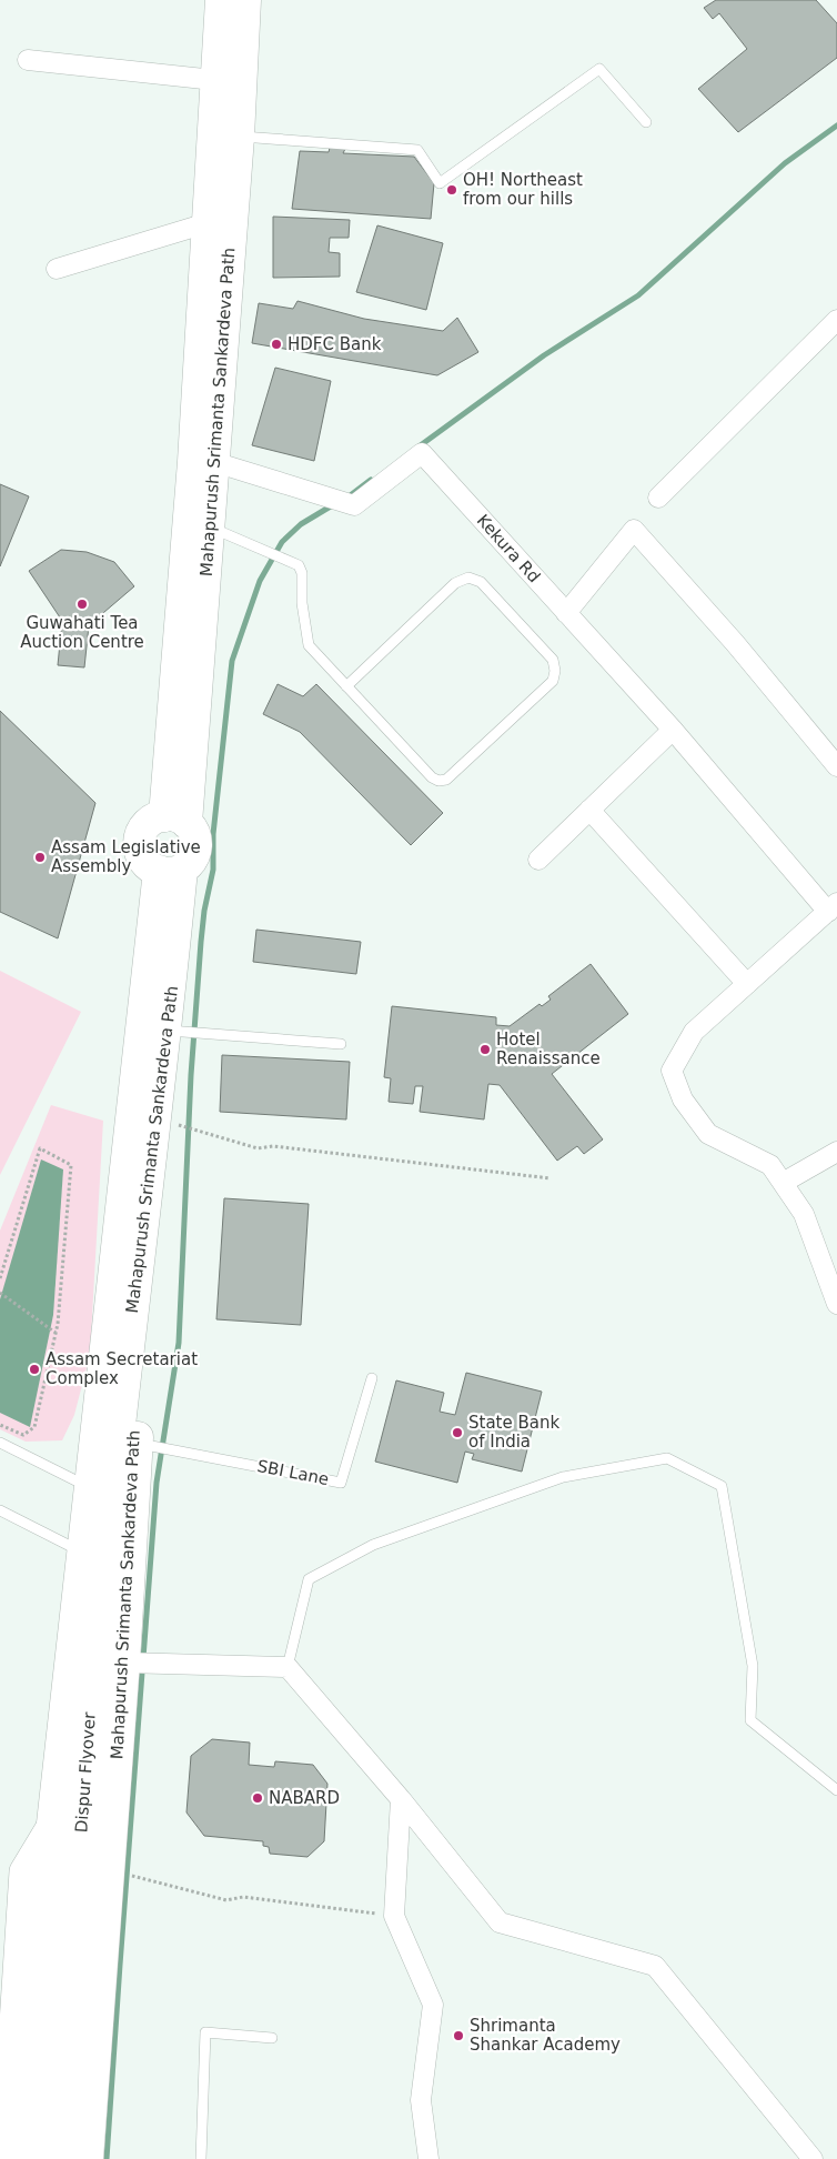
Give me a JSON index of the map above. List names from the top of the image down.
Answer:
{
  "streets": {
    "main road": ["Mahapurush Srimanta Sankardeva Path", "Dispur Flyover"],
    "street": ["Kekura Rd"],
    "lane": ["SBI Lane"]
  },
  "crossings": [
    ["Mahapurush Srimanta Sankardeva Path", "Kekura Rd"],
    ["Mahapurush Srimanta Sankardeva Path", "SBI Lane"],
    ["Mahapurush Srimanta Sankardeva Path", "Dispur Flyover"]
  ],
  "places": [
    "OH! Northeast from our hills",
    "HDFC Bank",
    "Guwahati Tea Auction Centre",
    "Assam Legislative Assembly",
    "Hotel Renaissance",
    "Assam Secretariat Complex",
    "State Bank of India",
    "NABARD",
    "Shrimanta Shankar Academy"
  ]
}
